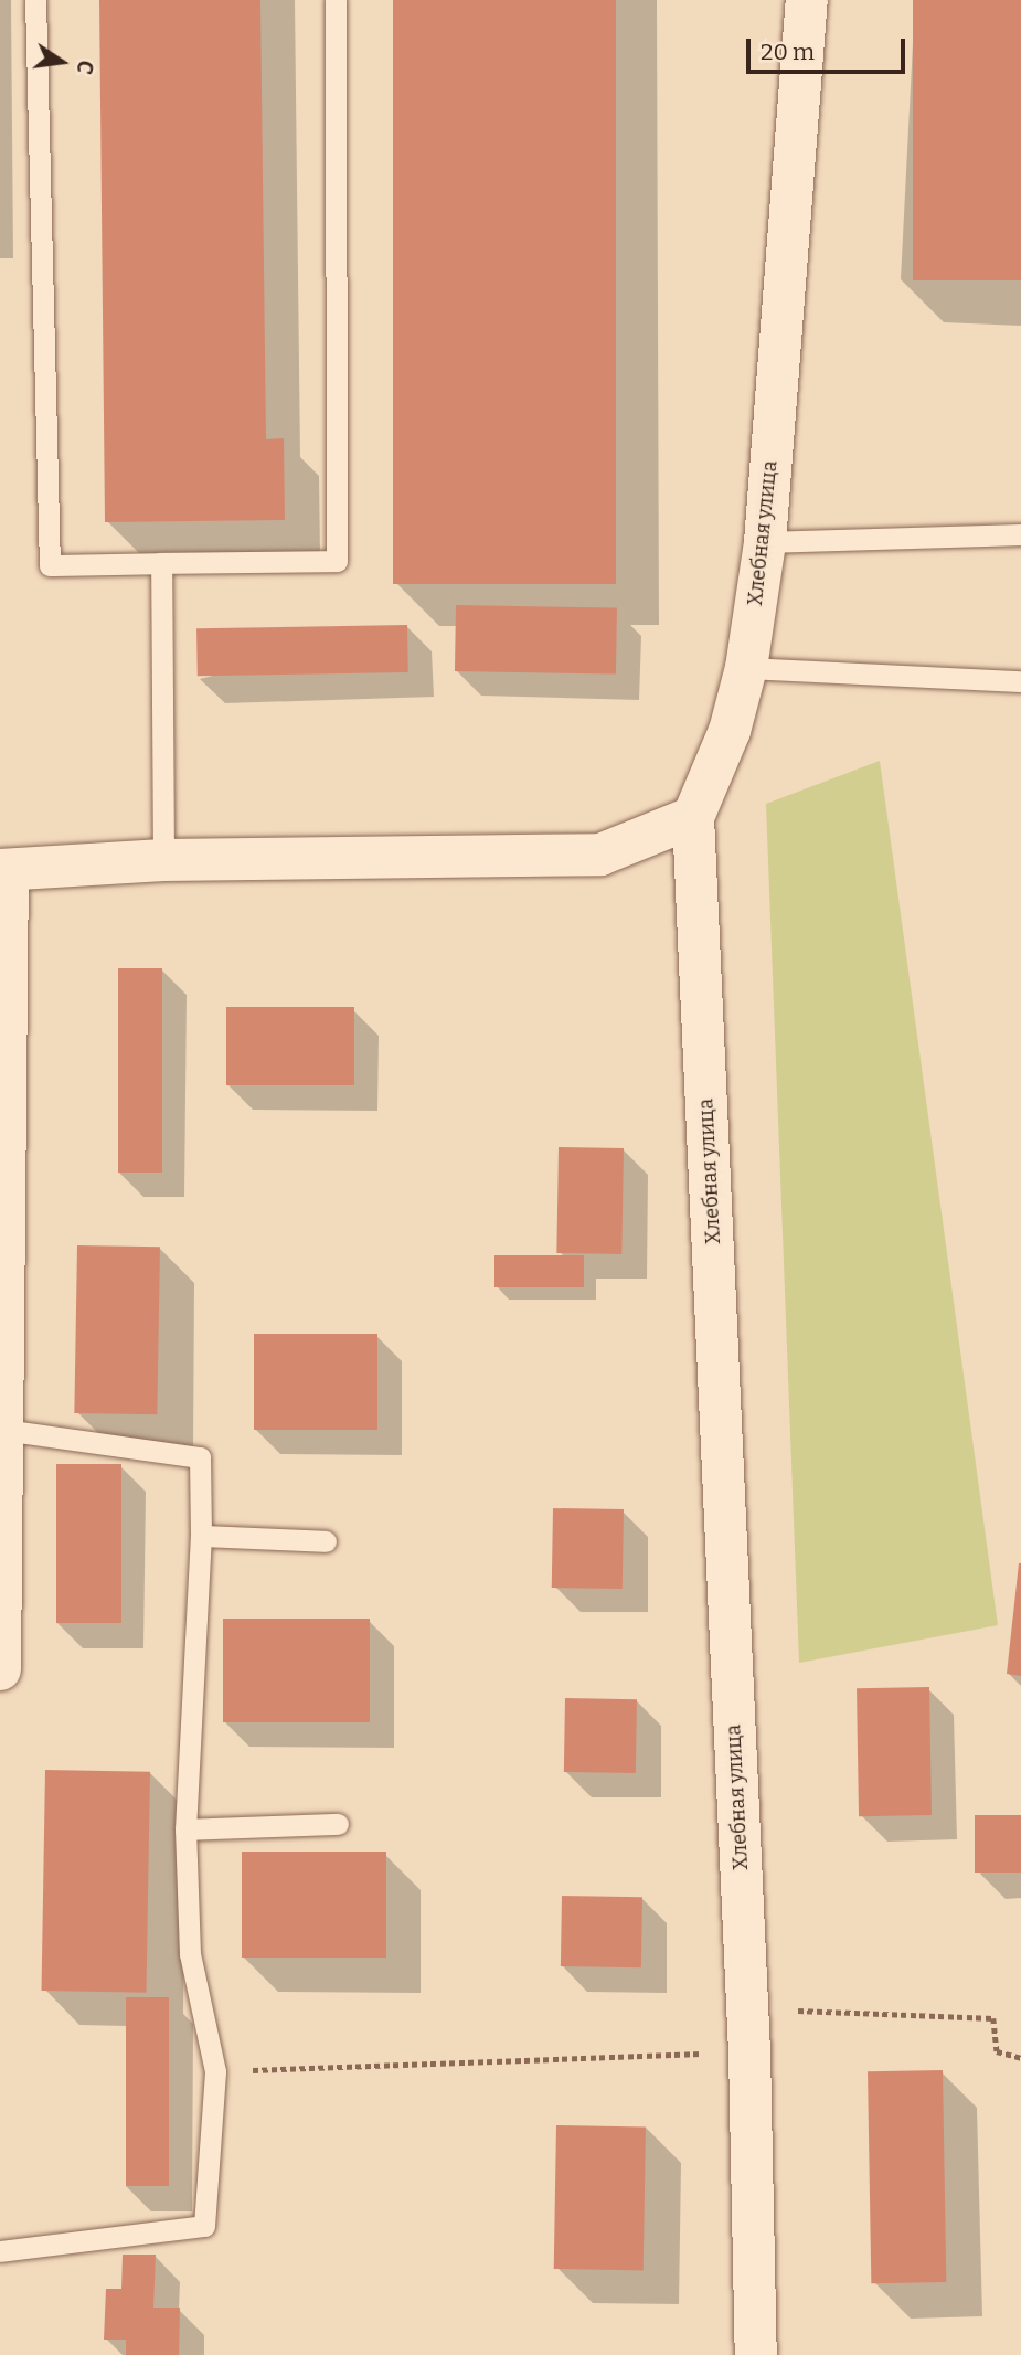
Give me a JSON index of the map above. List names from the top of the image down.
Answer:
{
  "streets": {
    "street": ["Хлебная улица"]
  },
  "scale_bar": "20 m",
  "north": "right"
}
